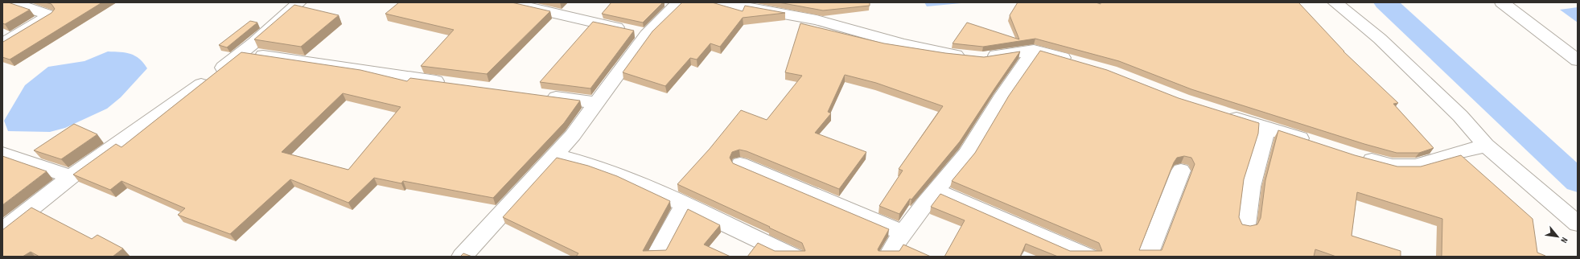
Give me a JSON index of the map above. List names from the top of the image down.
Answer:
{
  "north": "bottom right"
}
